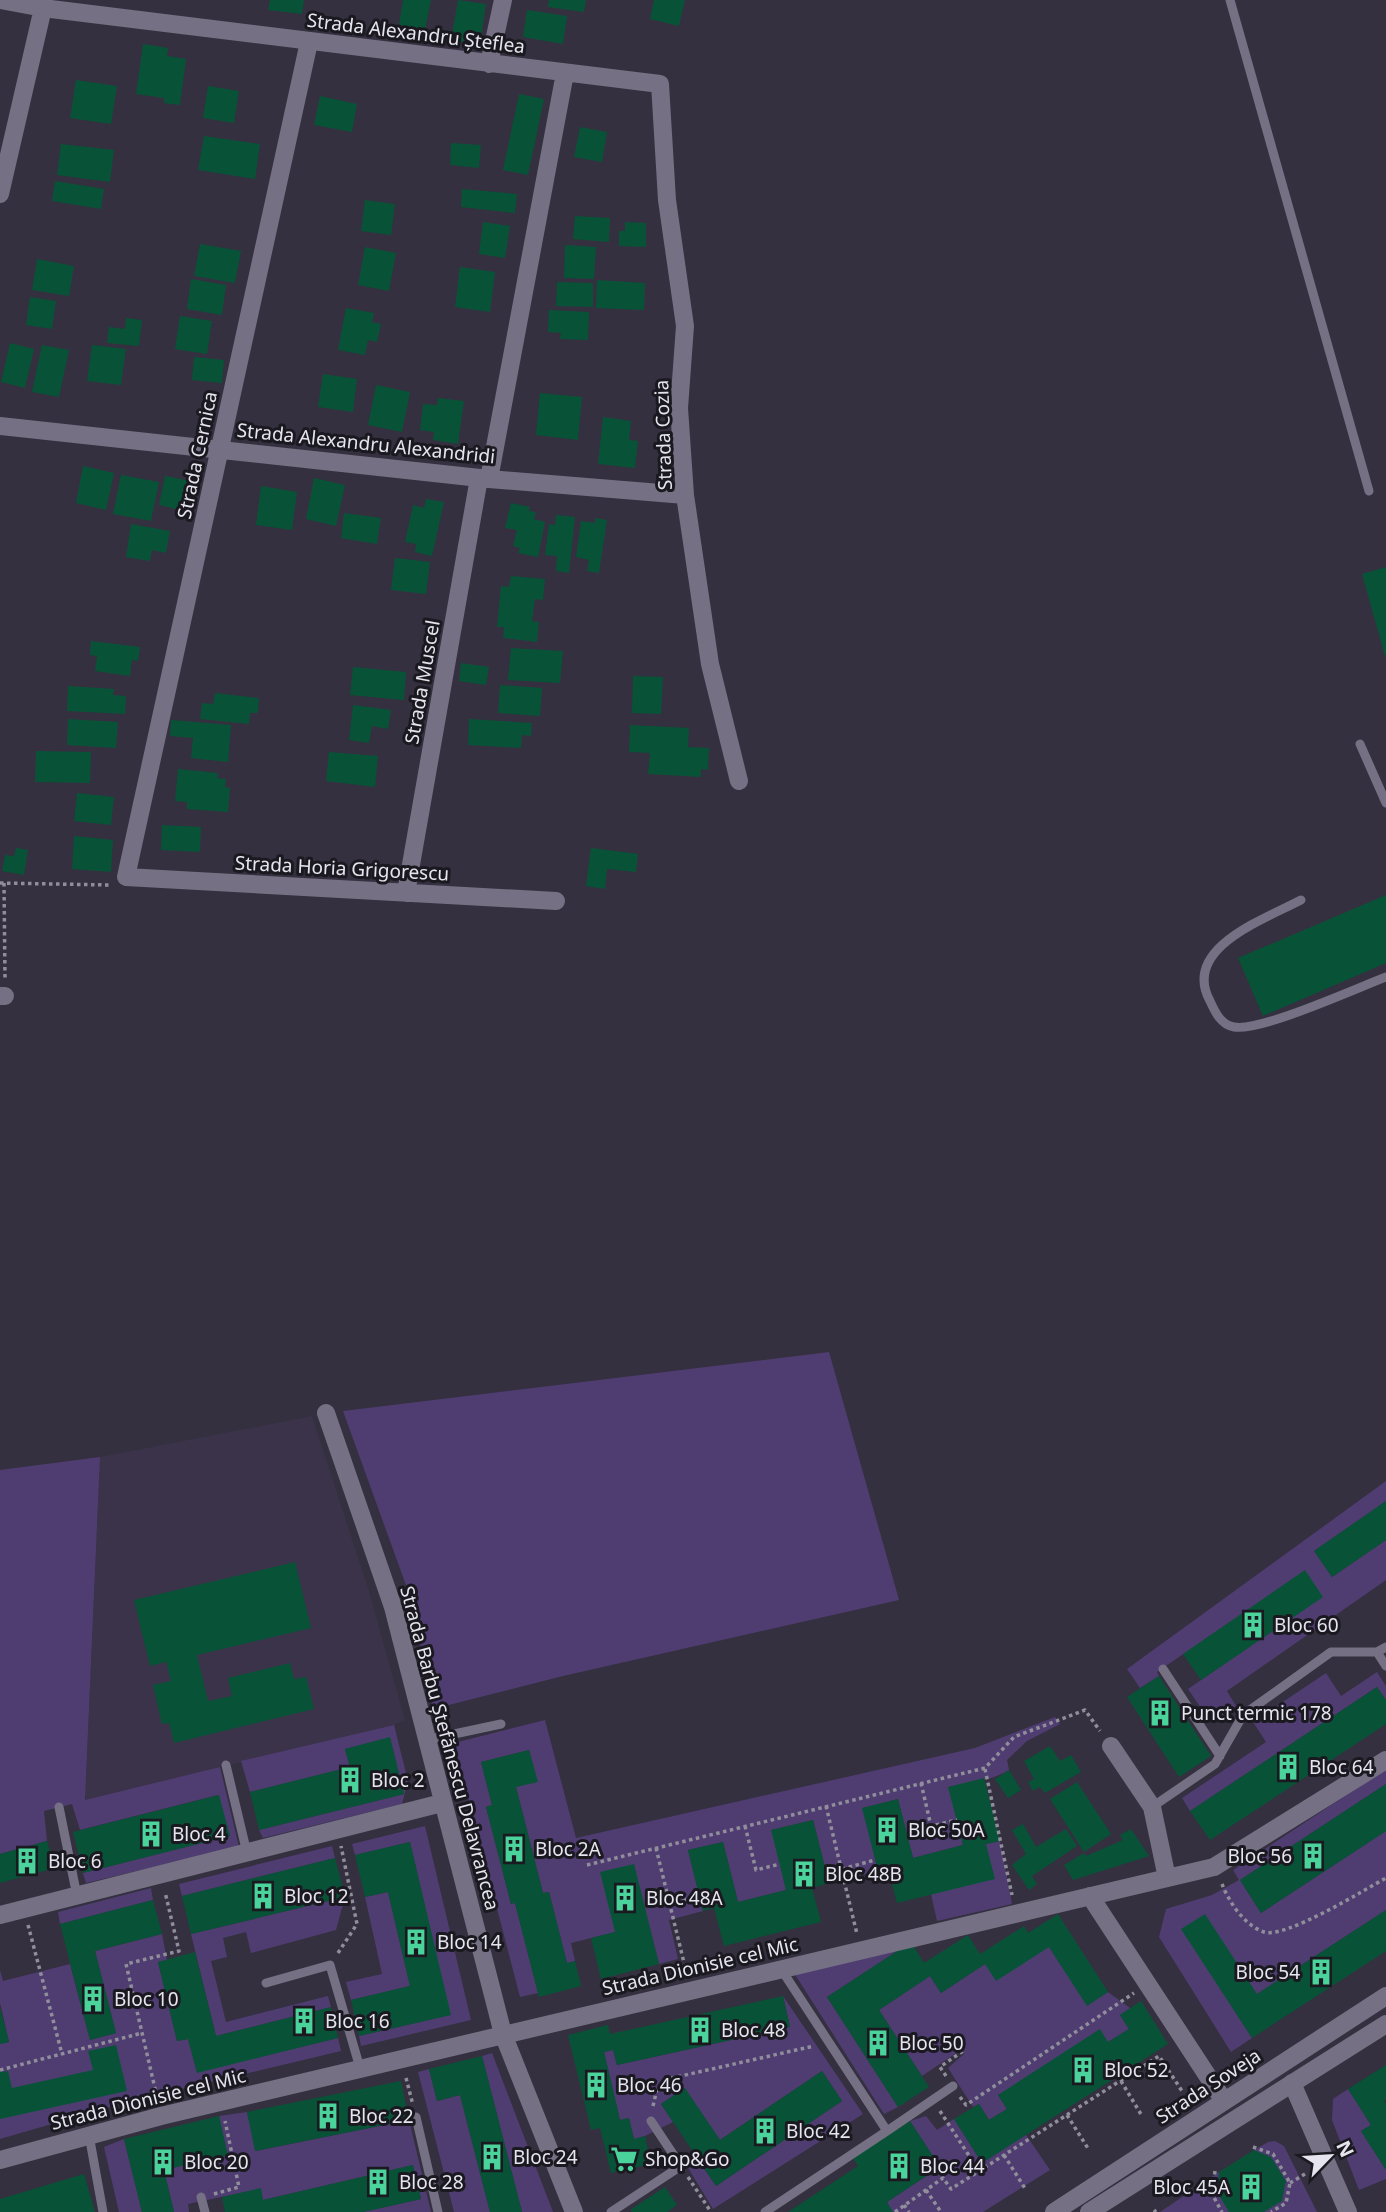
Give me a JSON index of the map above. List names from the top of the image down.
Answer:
{
  "streets": {
    "street": [
      "Strada Alexandru Șteflea",
      "Strada Cozia",
      "Strada Alexandru Alexandridi",
      "Strada Cernica",
      "Strada Muscel",
      "Strada Horia Grigorescu",
      "Strada Barbu Ștefănescu Delavrancea",
      "Strada Dionisie cel Mic",
      "Strada Soveja"
    ]
  },
  "crossings": [
    ["Strada Alexandru Șteflea", "Strada Cozia"],
    ["Strada Alexandru Șteflea", "Strada Cernica"],
    ["Strada Alexandru Șteflea", "Strada Muscel"],
    ["Strada Cozia", "Strada Alexandru Alexandridi"],
    ["Strada Alexandru Alexandridi", "Strada Cernica"],
    ["Strada Alexandru Alexandridi", "Strada Muscel"],
    ["Strada Cernica", "Strada Horia Grigorescu"],
    ["Strada Muscel", "Strada Horia Grigorescu"],
    ["Strada Barbu Ștefănescu Delavrancea", "Strada Dionisie cel Mic"]
  ],
  "places": {
    "building": [
      "Bloc 60",
      "Punct termic 178",
      "Bloc 64",
      "Bloc 2",
      "Bloc 50A",
      "Bloc 4",
      "Bloc 2A",
      "Bloc 56",
      "Bloc 6",
      "Bloc 48B",
      "Bloc 12",
      "Bloc 48A",
      "Bloc 14",
      "Bloc 54",
      "Bloc 10",
      "Bloc 16",
      "Bloc 48",
      "Bloc 50",
      "Bloc 52",
      "Bloc 46",
      "Bloc 22",
      "Bloc 42",
      "Bloc 24",
      "Bloc 20",
      "Bloc 44",
      "Bloc 28",
      "Bloc 45A"
    ],
    "supermarket": ["Shop&Go"]
  },
  "north": "top right"
}
